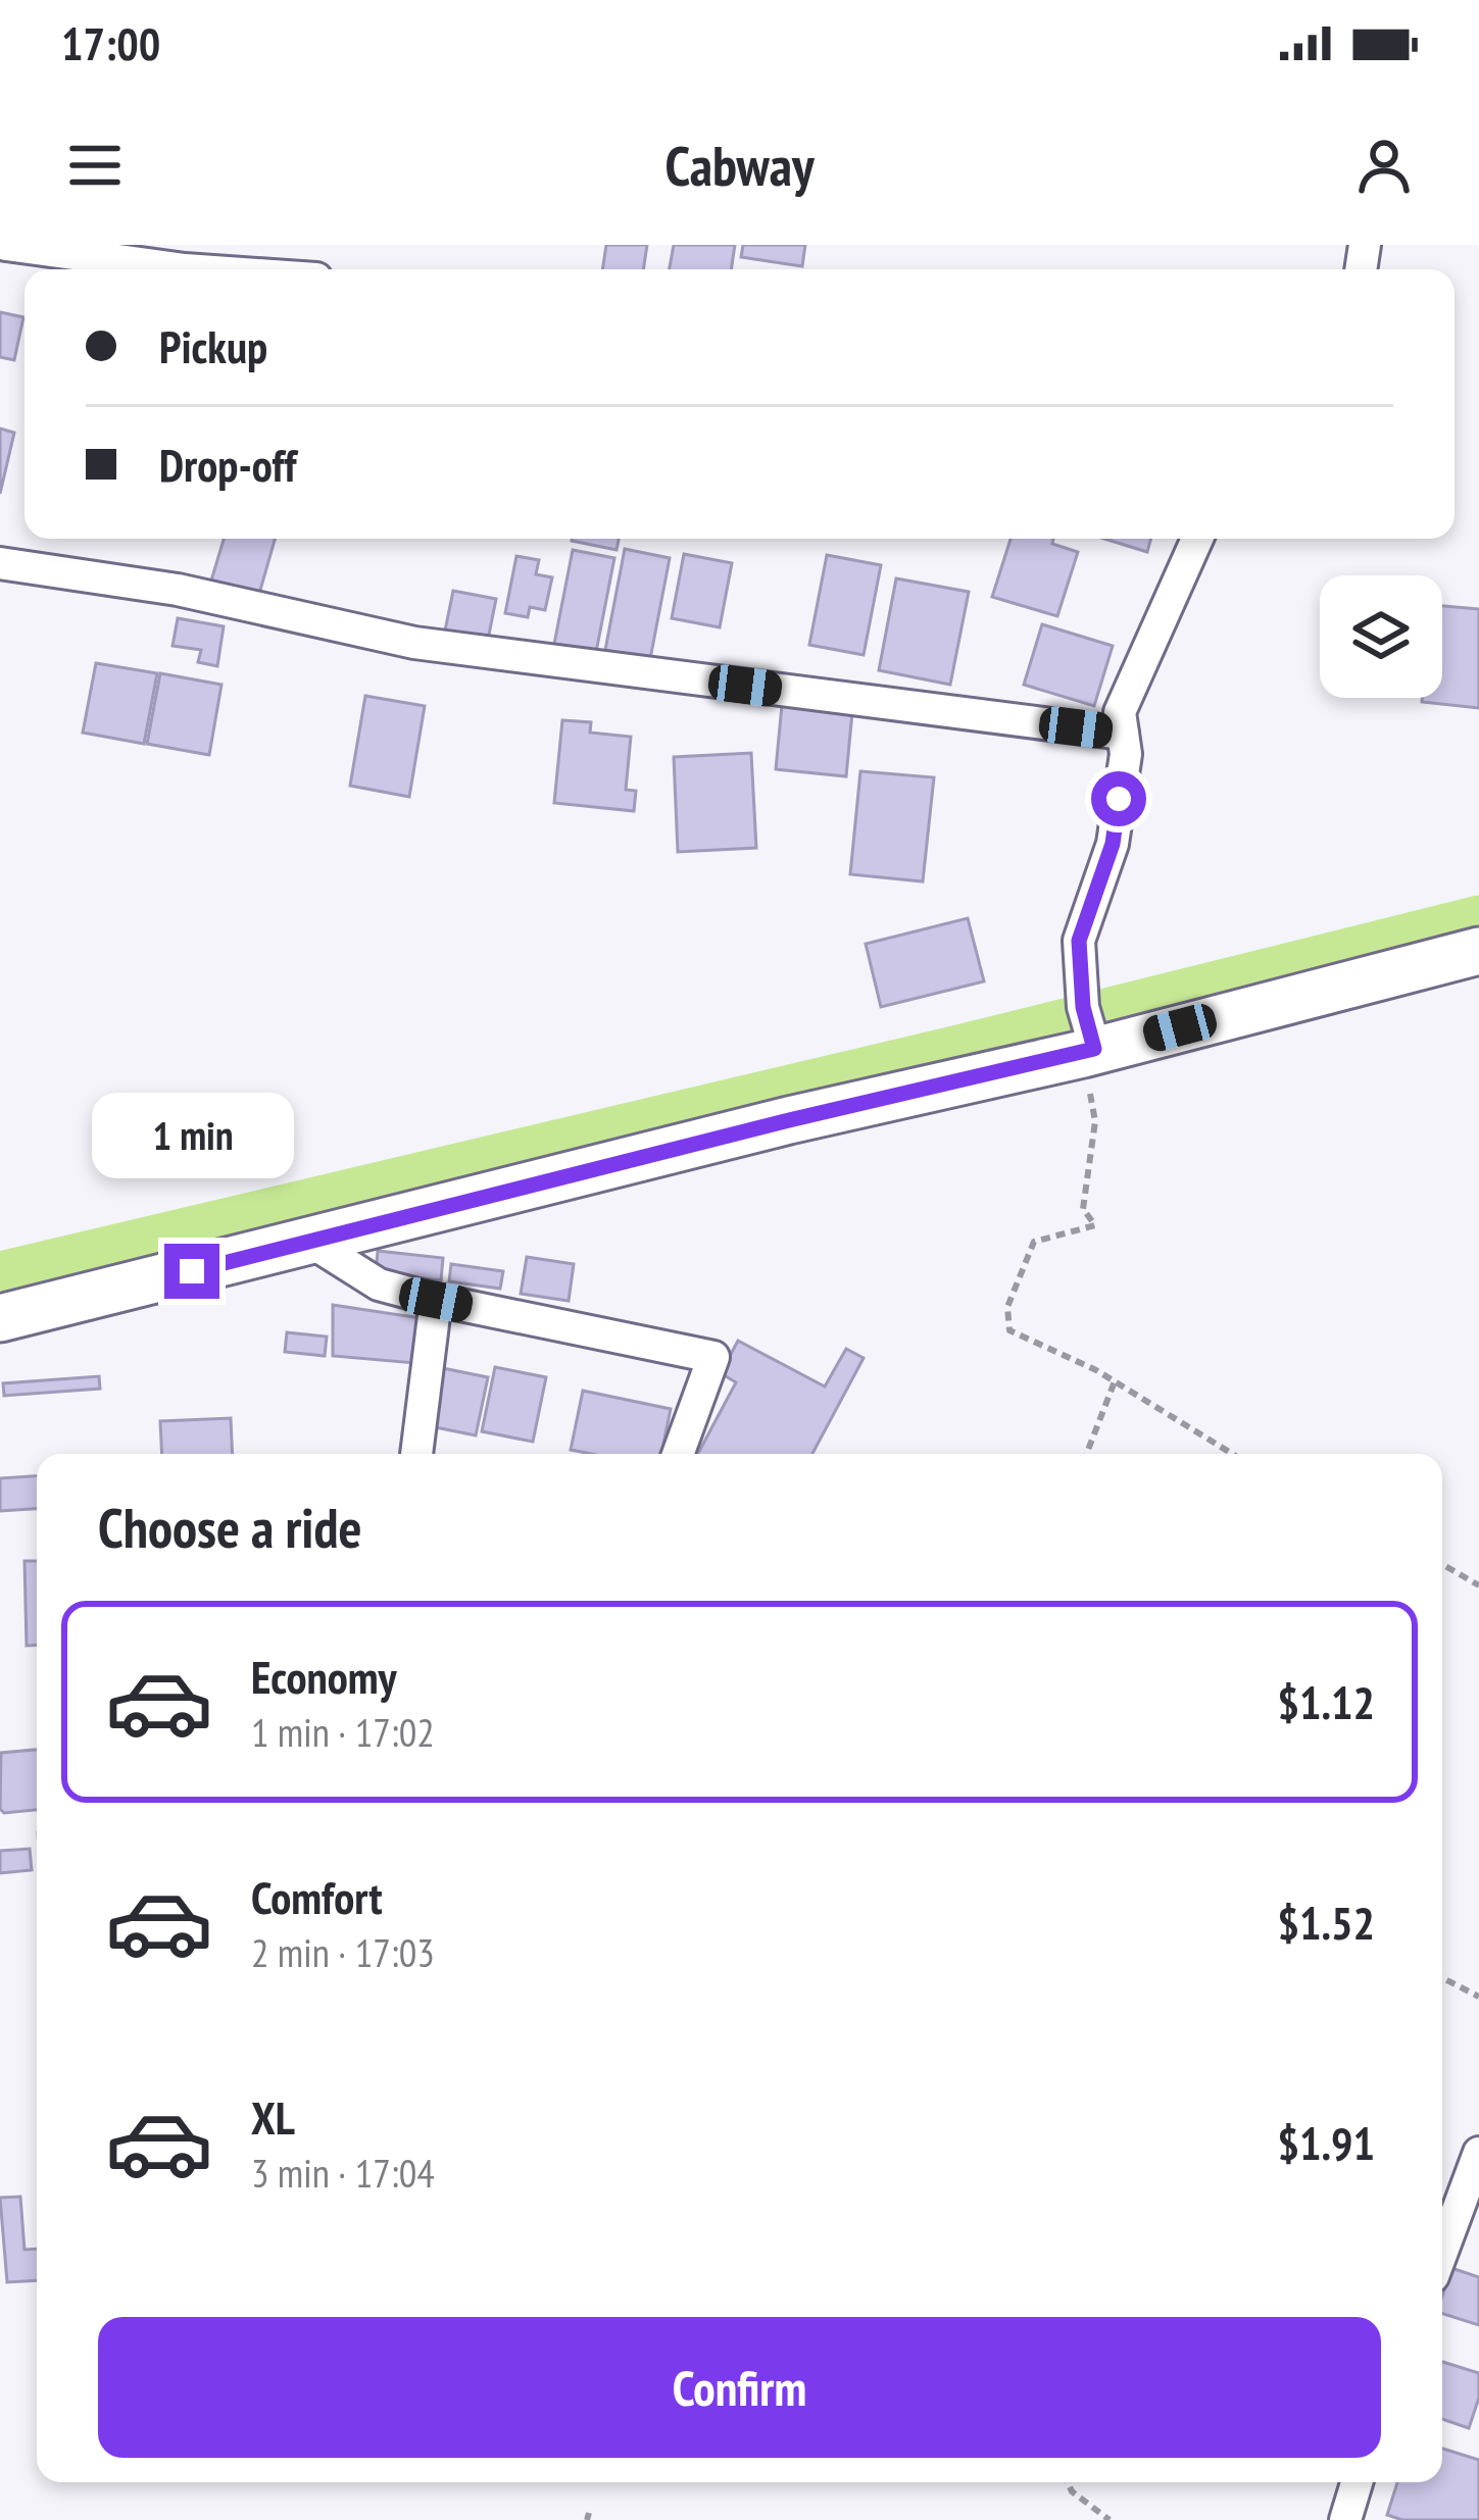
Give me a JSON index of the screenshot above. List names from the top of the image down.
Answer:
{
  "page": {
    "status": "17:00",
    "header": "Cabway",
    "banner": ["Pickup", "Drop-off"],
    "bubble": "1 min",
    "heading": "Choose a ride",
    "list": [
      {
        "name": "Economy",
        "note": "1 min · 17:02",
        "value": "$1.12"
      },
      {
        "name": "Comfort",
        "note": "2 min · 17:03",
        "value": "$1.52"
      },
      {
        "name": "XL",
        "note": "3 min · 17:04",
        "value": "$1.91"
      }
    ],
    "buttons": "Confirm"
  }
}
